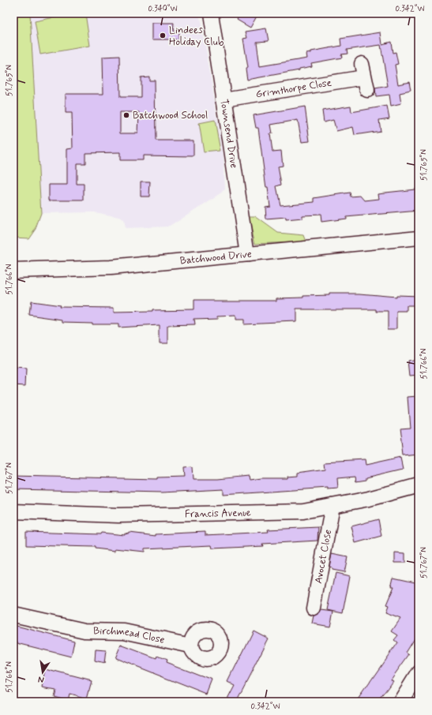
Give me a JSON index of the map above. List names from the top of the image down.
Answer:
{
  "streets": {
    "street": [
      "Grimthorpe Close",
      "Townsend Drive",
      "Batchwood Drive",
      "Francis Avenue",
      "Avocet Close",
      "Birchmead Close"
    ]
  },
  "crossings": [
    ["Grimthorpe Close", "Townsend Drive"],
    ["Townsend Drive", "Batchwood Drive"],
    ["Francis Avenue", "Avocet Close"]
  ],
  "places": ["Lindees Holiday Club", "Batchwood School"],
  "north": "bottom",
  "coordinates": [
    "0.340°W",
    "0.342°W",
    "51.765°N",
    "51.766°N",
    "51.767°N",
    "51.768°N"
  ]
}
